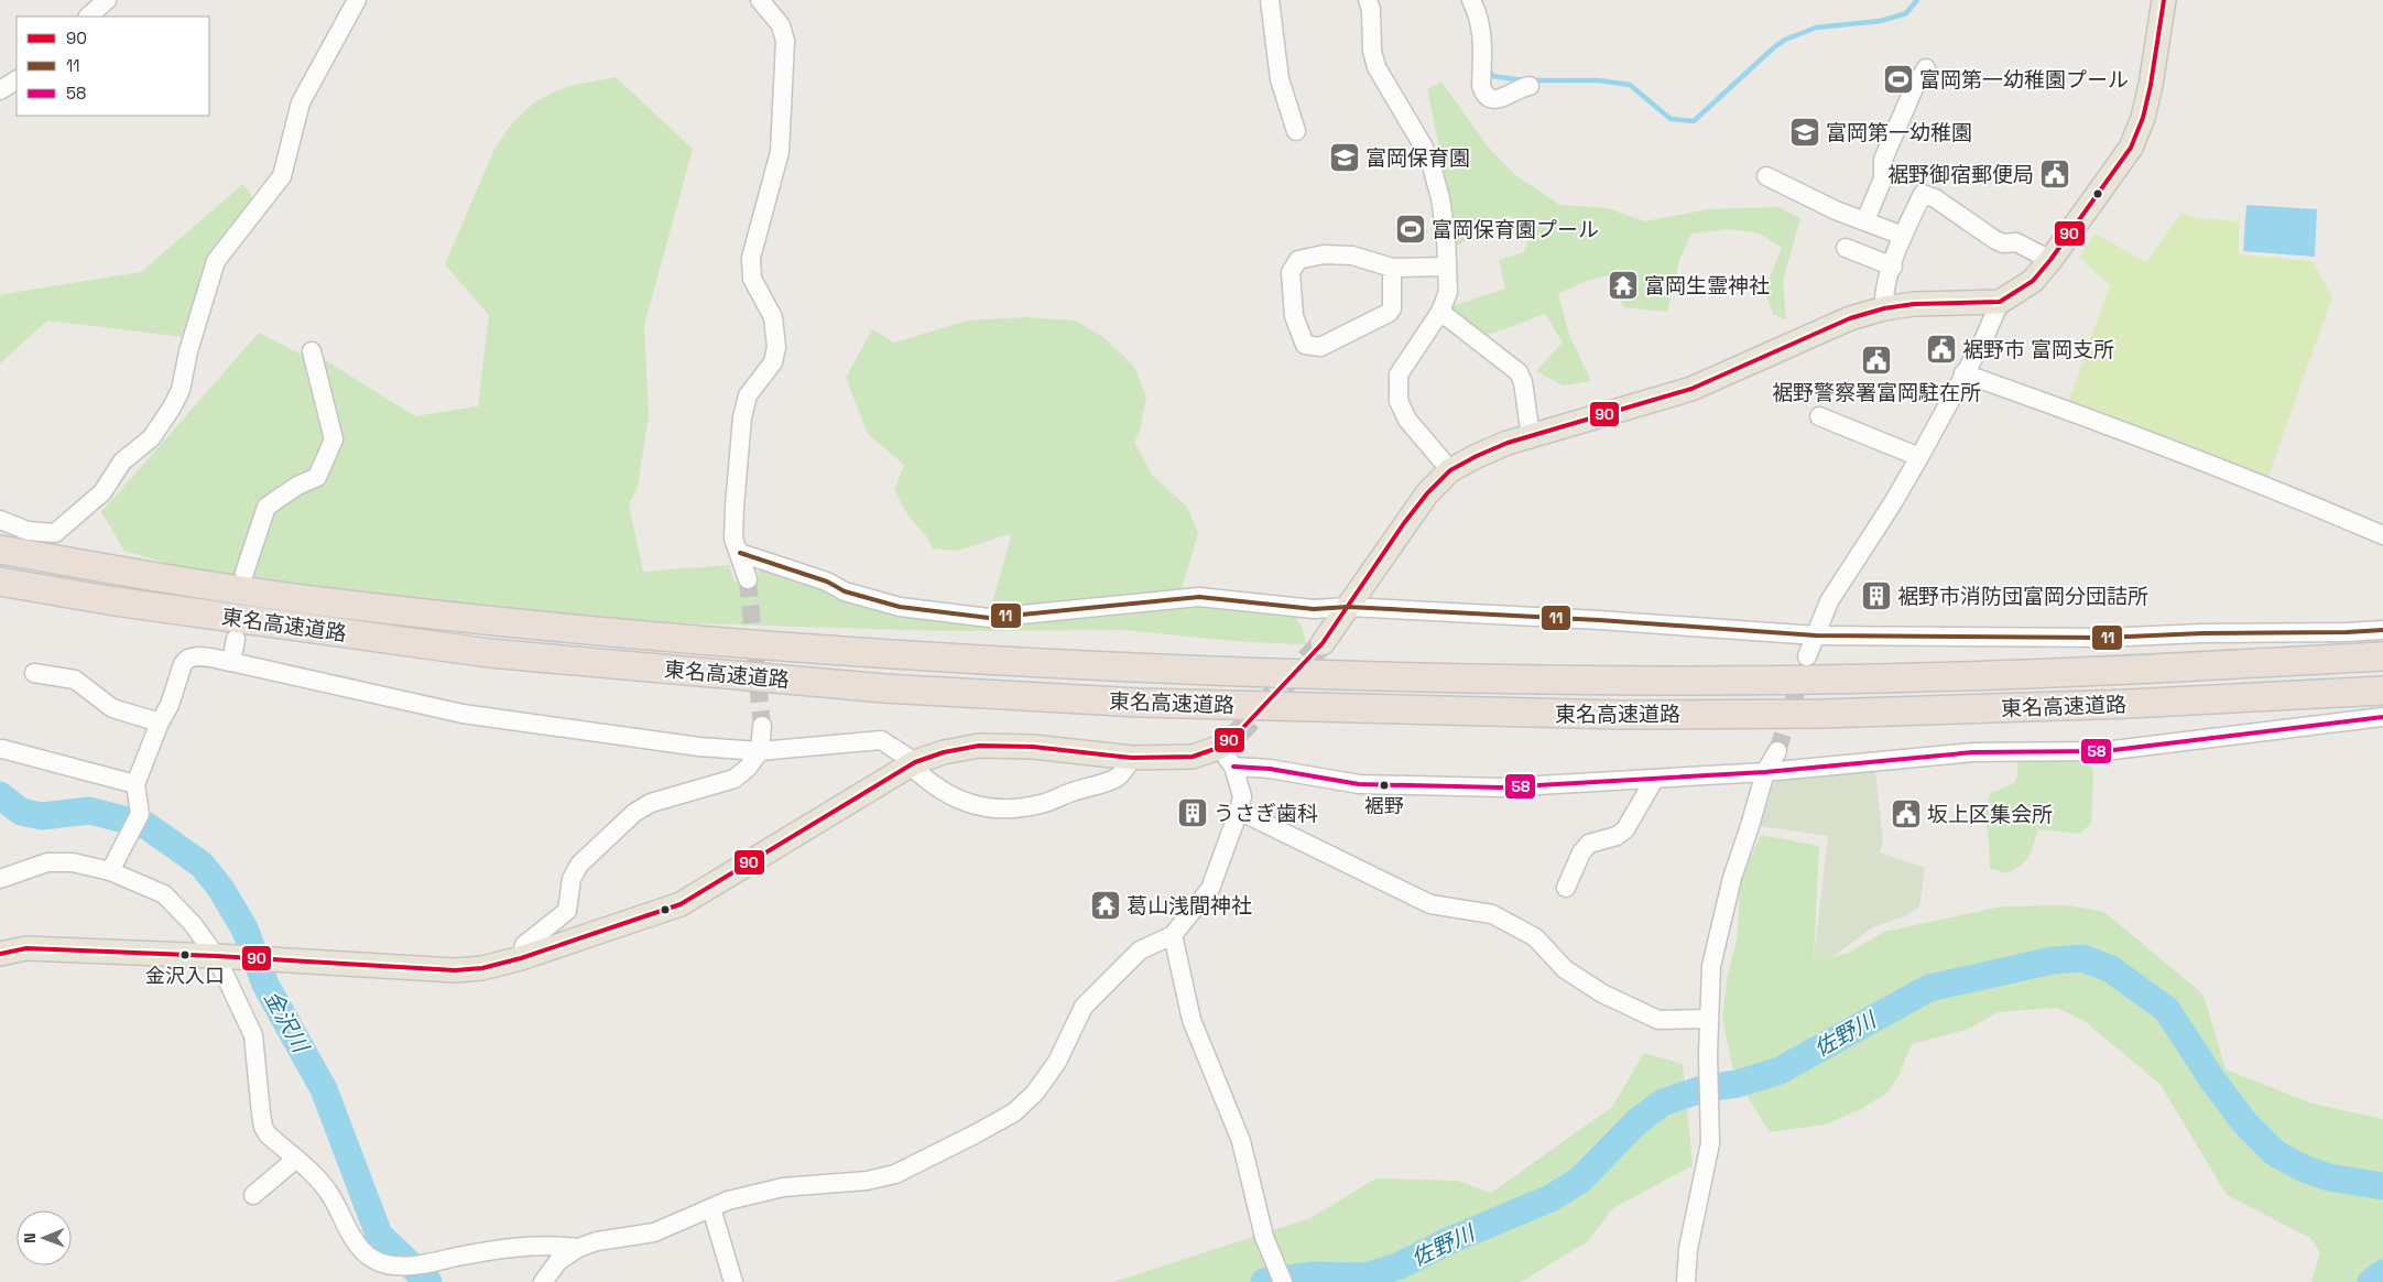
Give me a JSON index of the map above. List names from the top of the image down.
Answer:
{
  "streets": {
    "highway": ["東名高速道路"]
  },
  "water": ["金沢川", "佐野川"],
  "places": {
    "sports": ["富岡第一幼稚園プール", "富岡保育園プール"],
    "school or university": ["富岡第一幼稚園", "富岡保育園"],
    "public building": [
      "裾野御宿郵便局",
      "裾野市 富岡支所",
      "裾野警察署富岡駐在所",
      "坂上区集会所"
    ],
    "temple": ["富岡生霊神社", "葛山浅間神社"],
    "building": ["裾野市消防団富岡分団詰所", "うさぎ歯科"],
    "other": ["裾野", "金沢入口"]
  },
  "lines": ["transit line 90", "transit line 11", "transit line 58"],
  "legend": ["90", "11", "58"],
  "north": "left"
}
